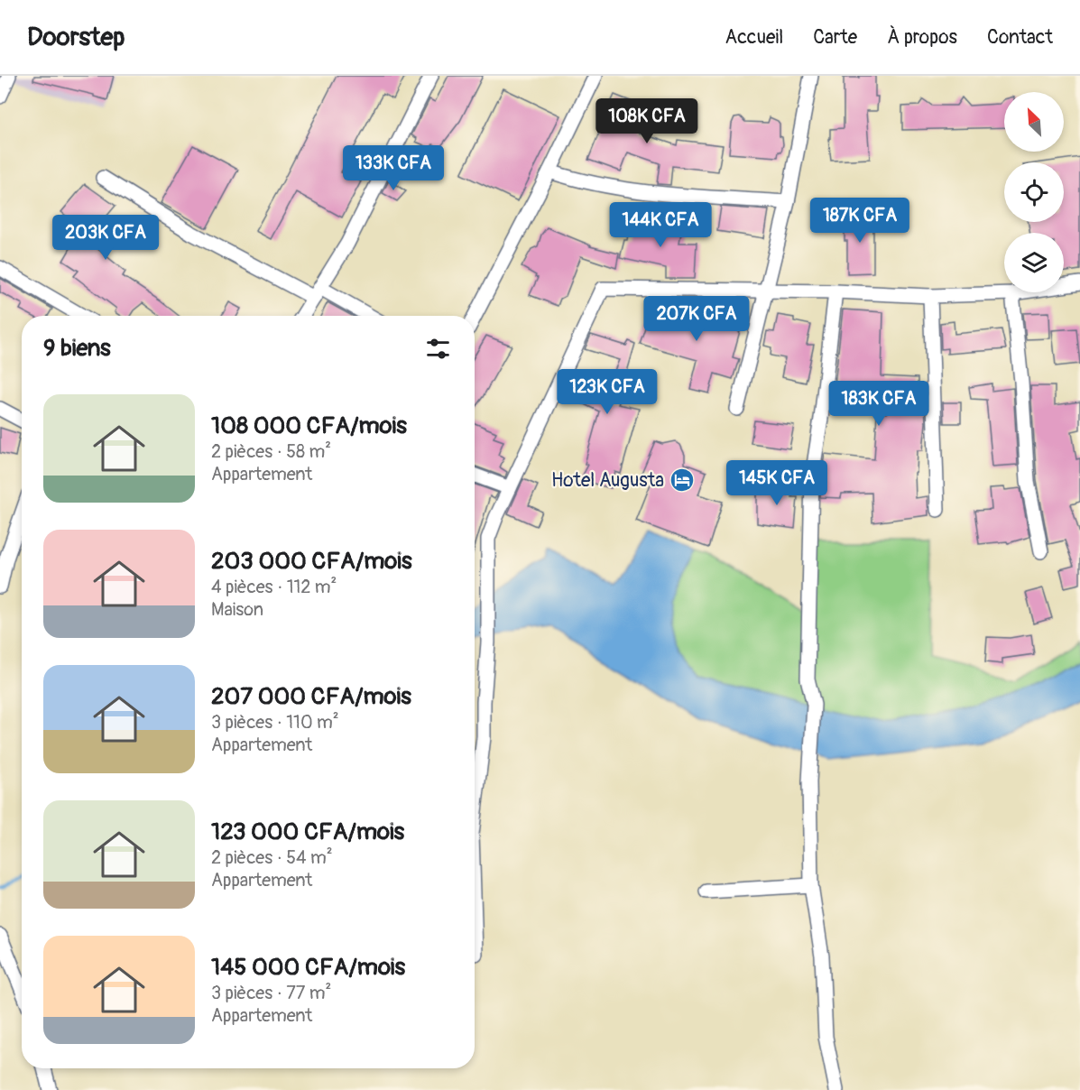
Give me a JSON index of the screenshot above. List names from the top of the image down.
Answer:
{
  "places": {
    "hotel": ["Hotel Augusta"]
  },
  "north": "top left",
  "page": {
    "header": "Doorstep",
    "nav": [
      "Accueil",
      "Carte",
      "À propos",
      "Contact"
    ],
    "price": [
      "108K CFA",
      "133K CFA",
      "187K CFA",
      "144K CFA",
      "203K CFA",
      "207K CFA",
      "123K CFA",
      "183K CFA",
      "145K CFA"
    ],
    "heading": "9 biens",
    "list": [
      {
        "name": "108 000 CFA/mois",
        "note": "2 pièces · 58 m² · Appartement"
      },
      {
        "name": "203 000 CFA/mois",
        "note": "4 pièces · 112 m² · Maison"
      },
      {
        "name": "207 000 CFA/mois",
        "note": "3 pièces · 110 m² · Appartement"
      },
      {
        "name": "123 000 CFA/mois",
        "note": "2 pièces · 54 m² · Appartement"
      },
      {
        "name": "145 000 CFA/mois",
        "note": "3 pièces · 77 m² · Appartement"
      }
    ]
  }
}
